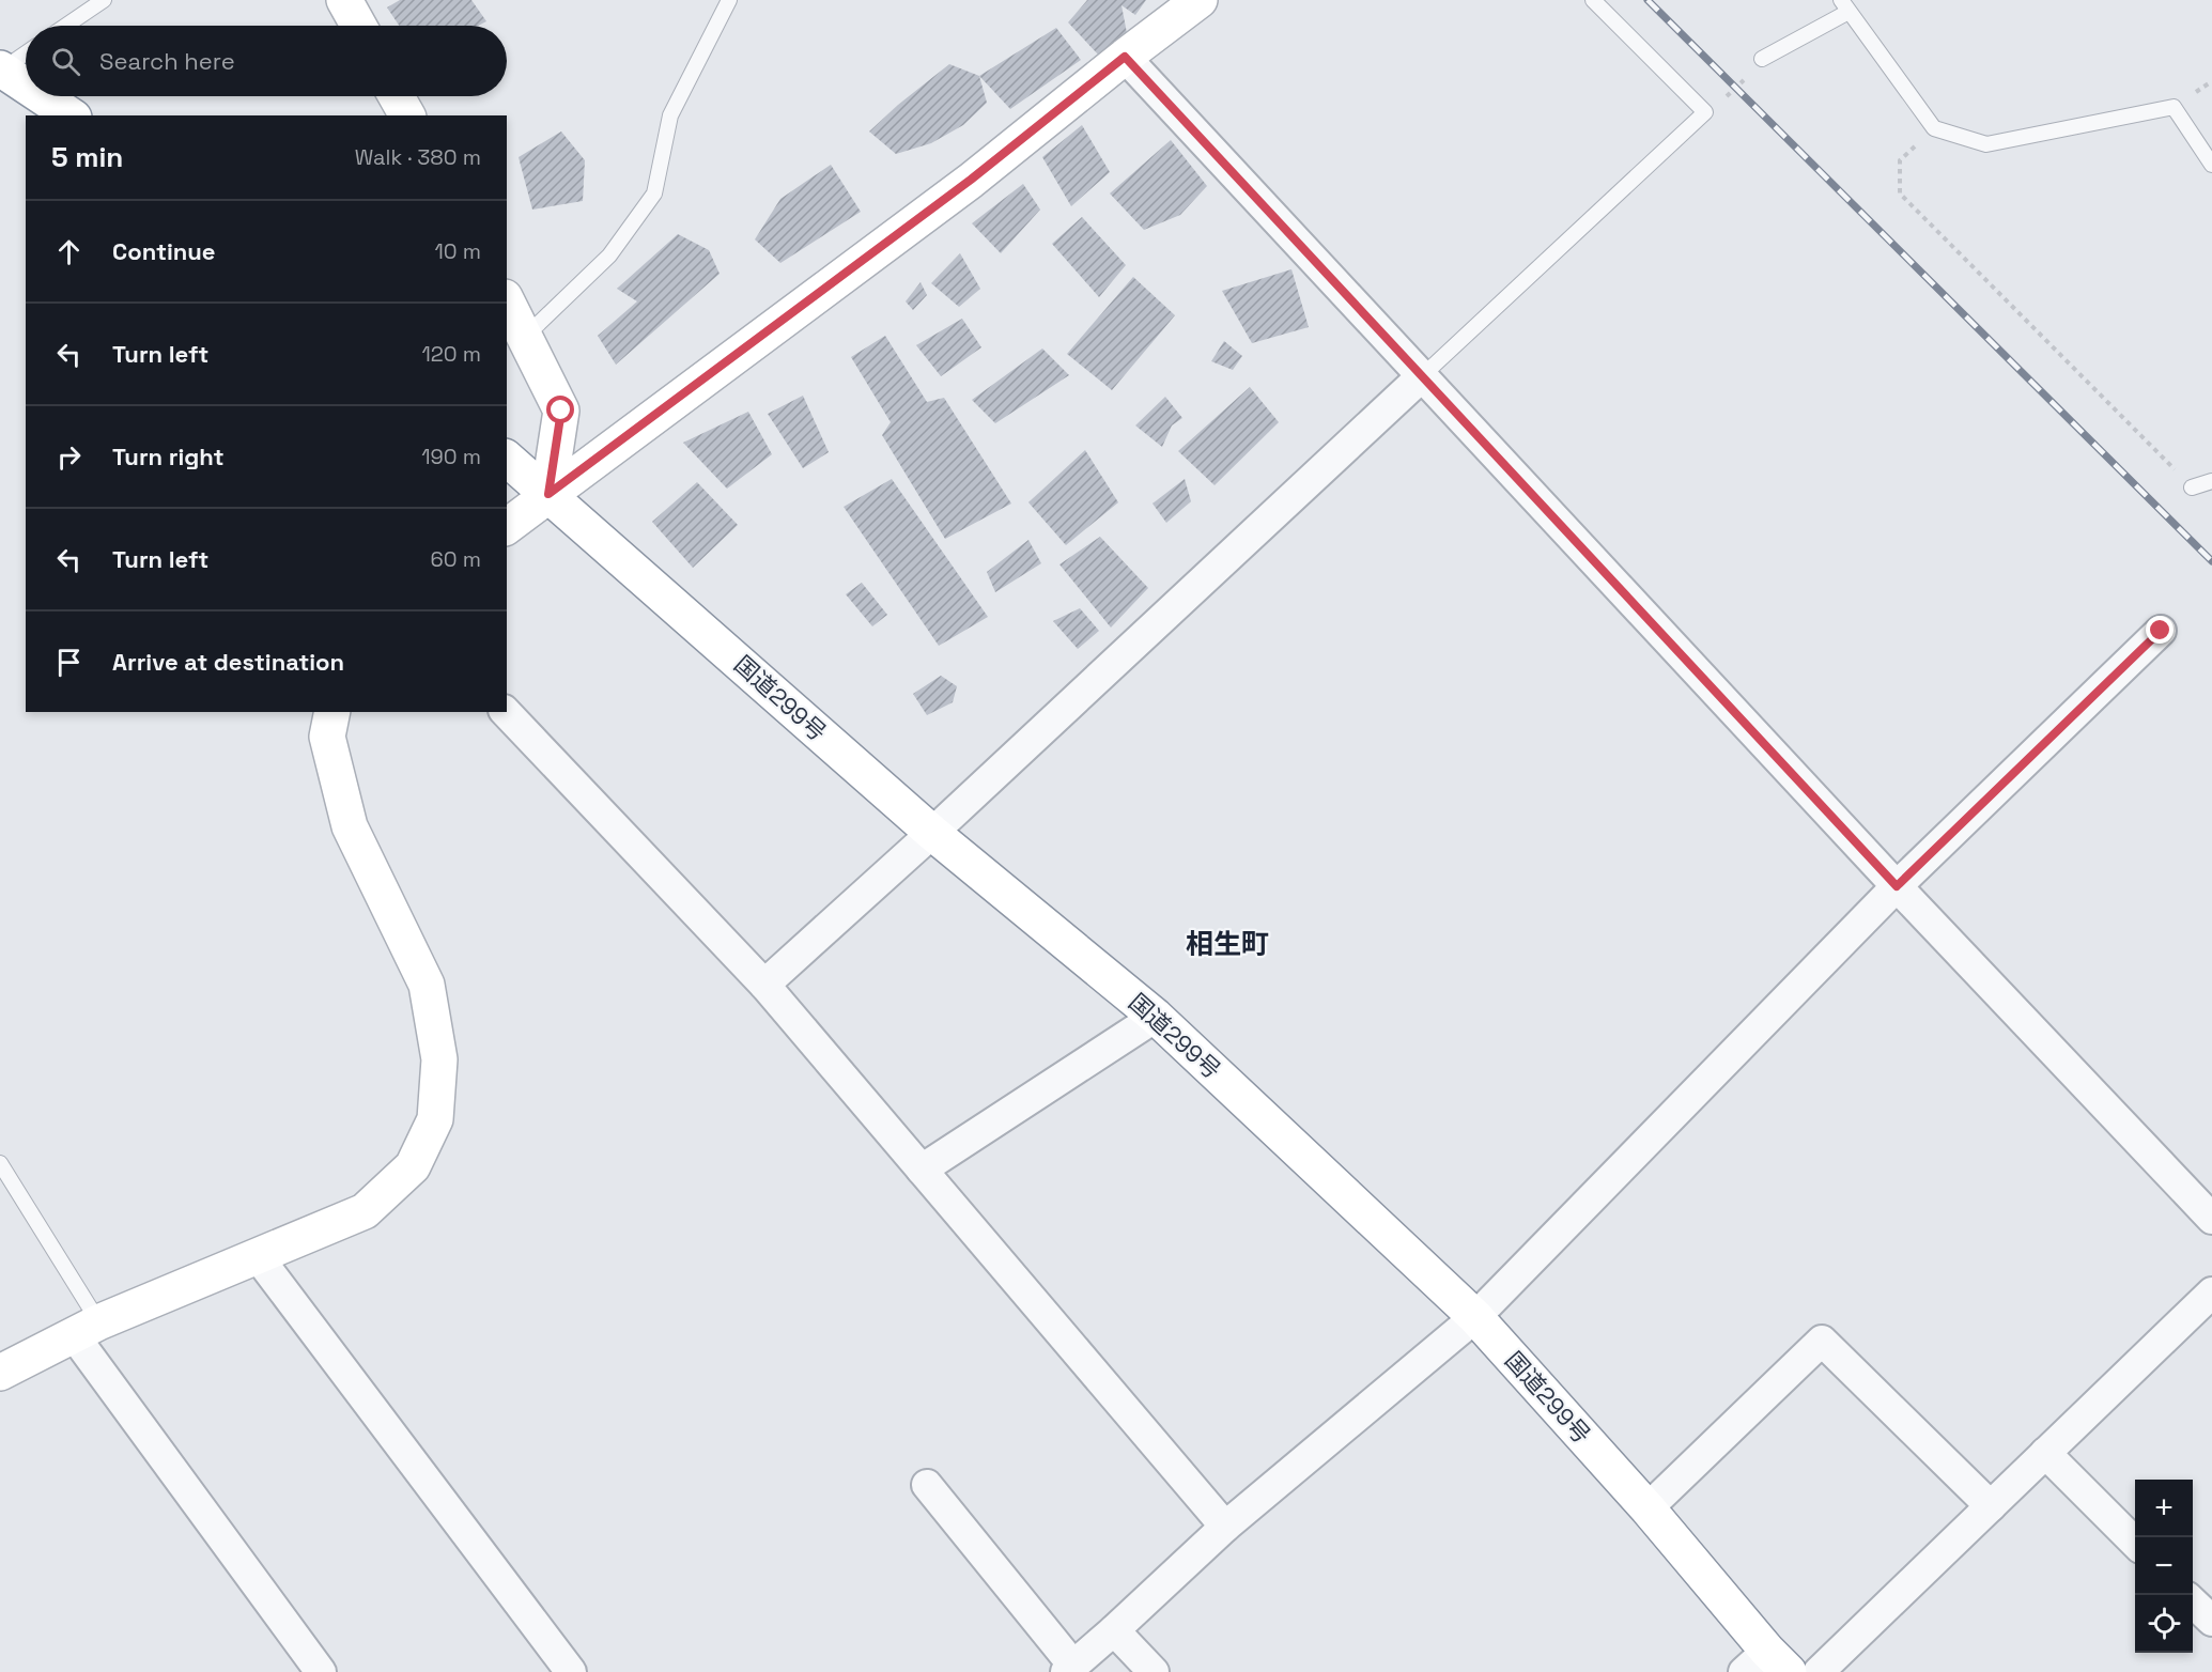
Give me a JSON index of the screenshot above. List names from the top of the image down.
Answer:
{
  "streets": {
    "main road": ["国道299号"]
  },
  "districts": ["相生町"],
  "page": {
    "search": "Search here",
    "heading": ["5 min", "Walk · 380 m"],
    "list": [
      ["Continue", "10 m"],
      ["Turn left", "120 m"],
      ["Turn right", "190 m"],
      ["Turn left", "60 m"],
      "Arrive at destination"
    ],
    "map_buttons": ["+", "−"]
  }
}
